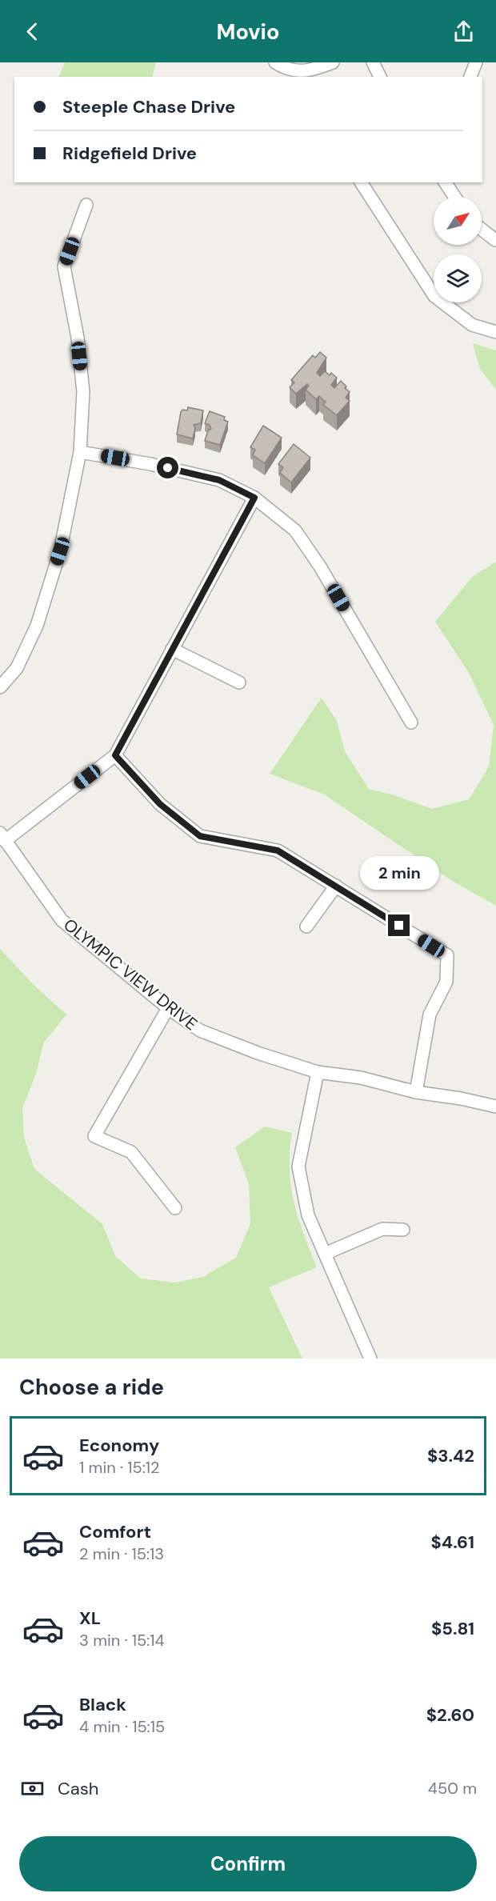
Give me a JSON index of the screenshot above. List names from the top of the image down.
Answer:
{
  "streets": {
    "street": ["OLYMPIC VIEW DRIVE"]
  },
  "north": "top right",
  "page": {
    "header": "Movio",
    "banner": ["Steeple Chase Drive", "Ridgefield Drive"],
    "bubble": "2 min",
    "heading": "Choose a ride",
    "list": [
      {
        "name": "Economy",
        "note": "1 min · 15:12",
        "value": "$3.42"
      },
      {
        "name": "Comfort",
        "note": "2 min · 15:13",
        "value": "$4.61"
      },
      {
        "name": "XL",
        "note": "3 min · 15:14",
        "value": "$5.81"
      },
      {
        "name": "Black",
        "note": "4 min · 15:15",
        "value": "$2.60"
      }
    ],
    "pay": ["Cash", "450 m"],
    "buttons": "Confirm"
  }
}
